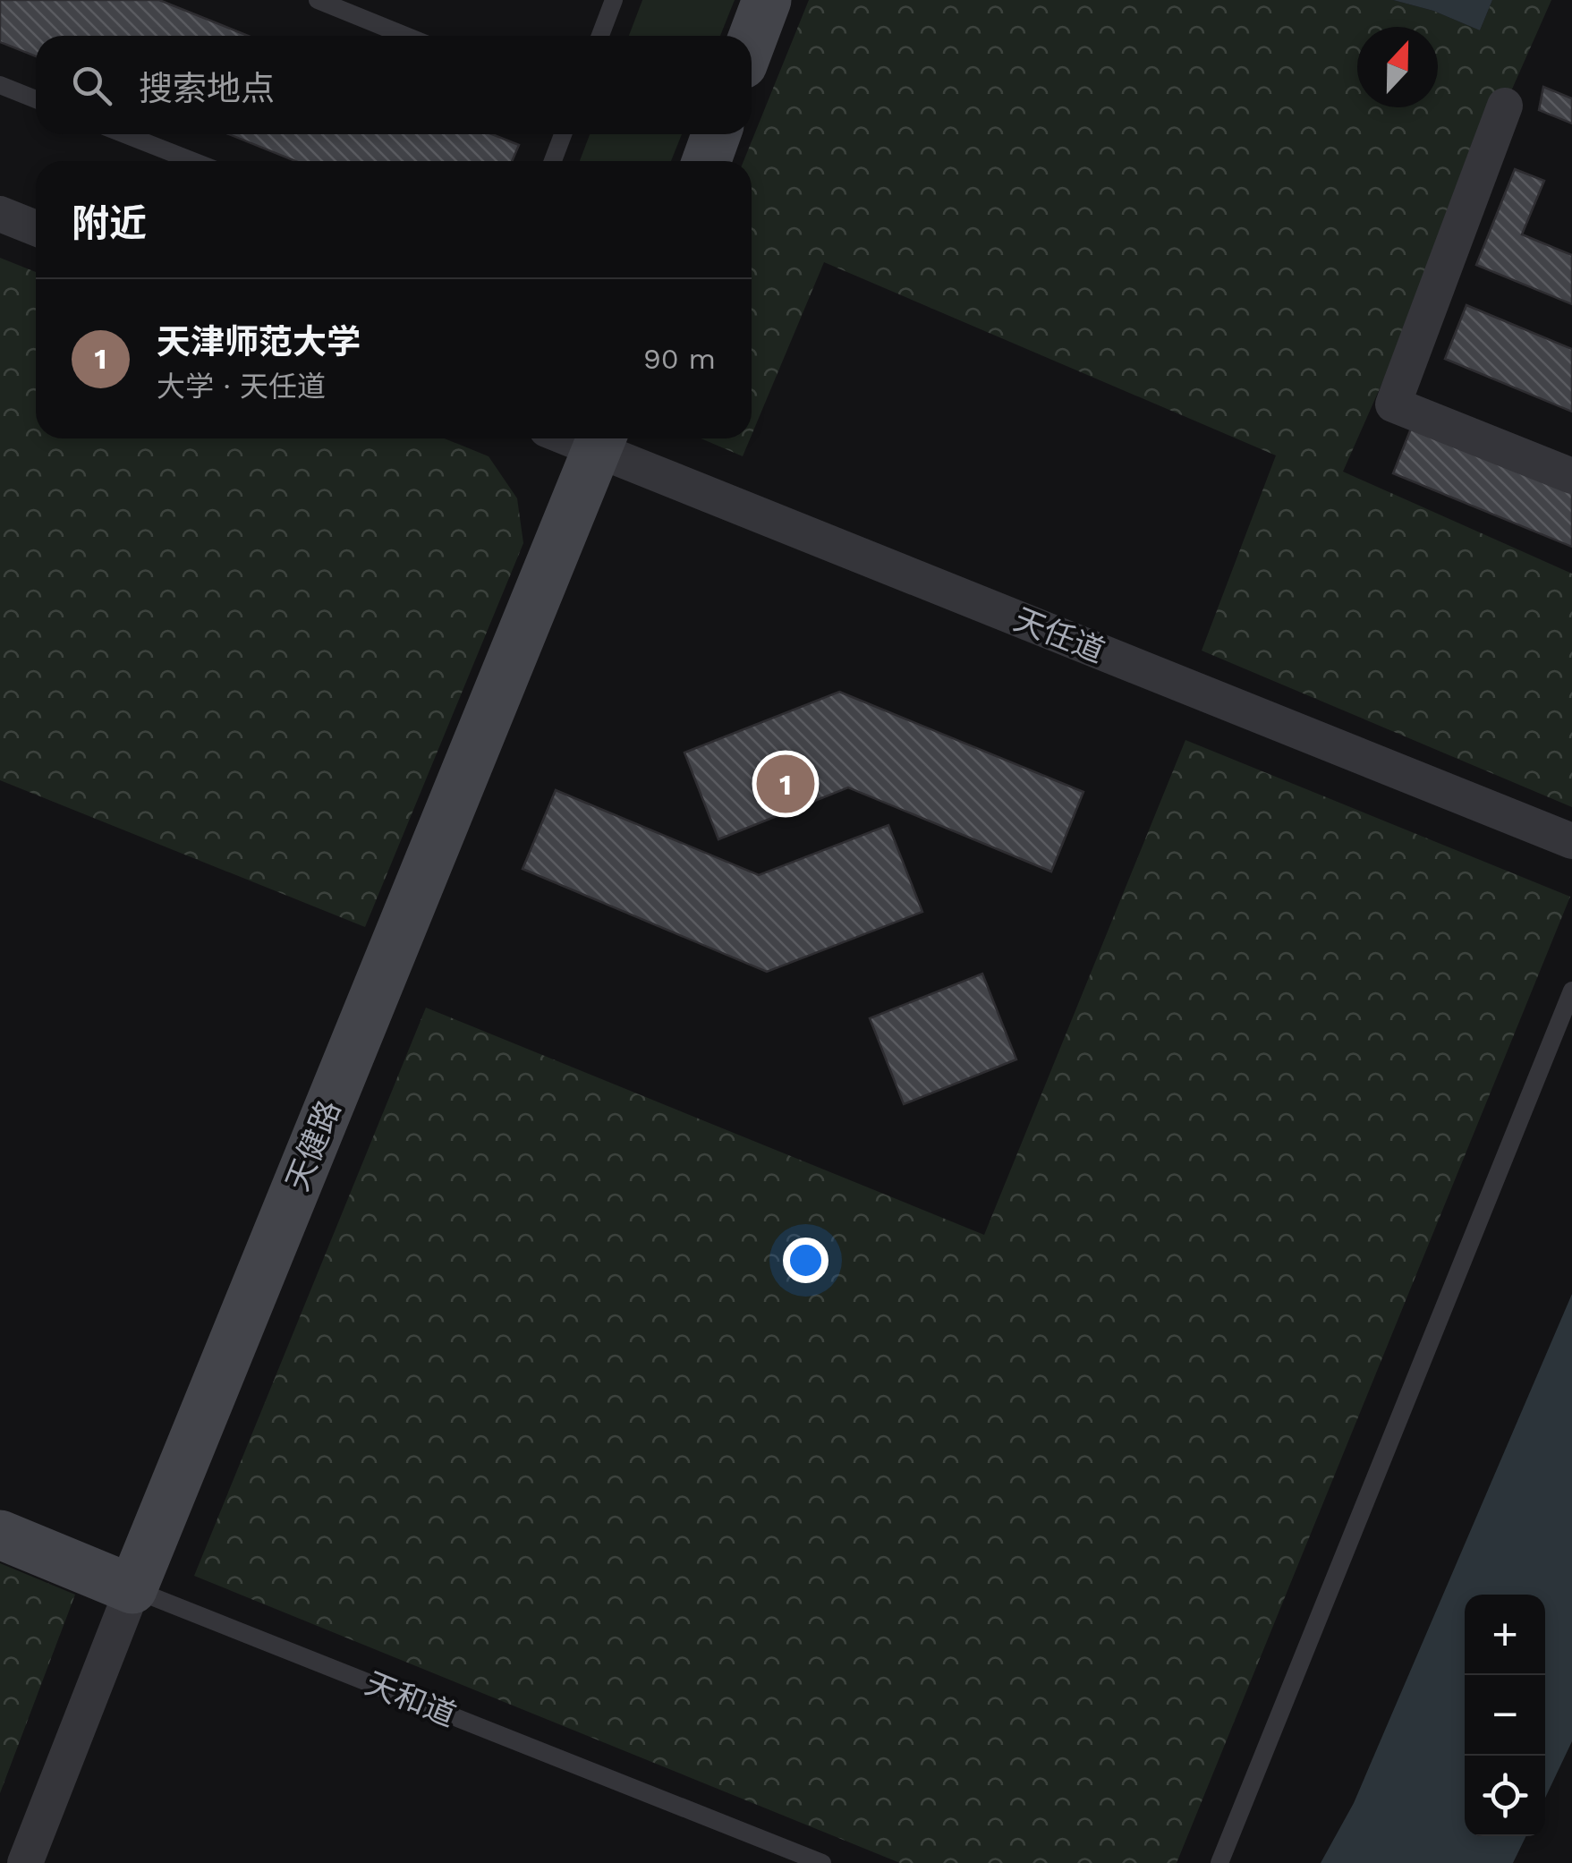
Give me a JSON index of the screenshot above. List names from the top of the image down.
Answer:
{
  "streets": {
    "street": ["天任道", "天健路", "天和道"]
  },
  "crossings": [
    ["天任道", "天健路"],
    ["天健路", "天和道"]
  ],
  "north": "top",
  "page": {
    "search": "搜索地点",
    "heading": "附近",
    "list": [
      {
        "mark": "1",
        "name": "天津师范大学",
        "note": "大学 · 天任道",
        "value": "90 m"
      }
    ],
    "pins": "1",
    "map_buttons": ["+", "−"]
  }
}
